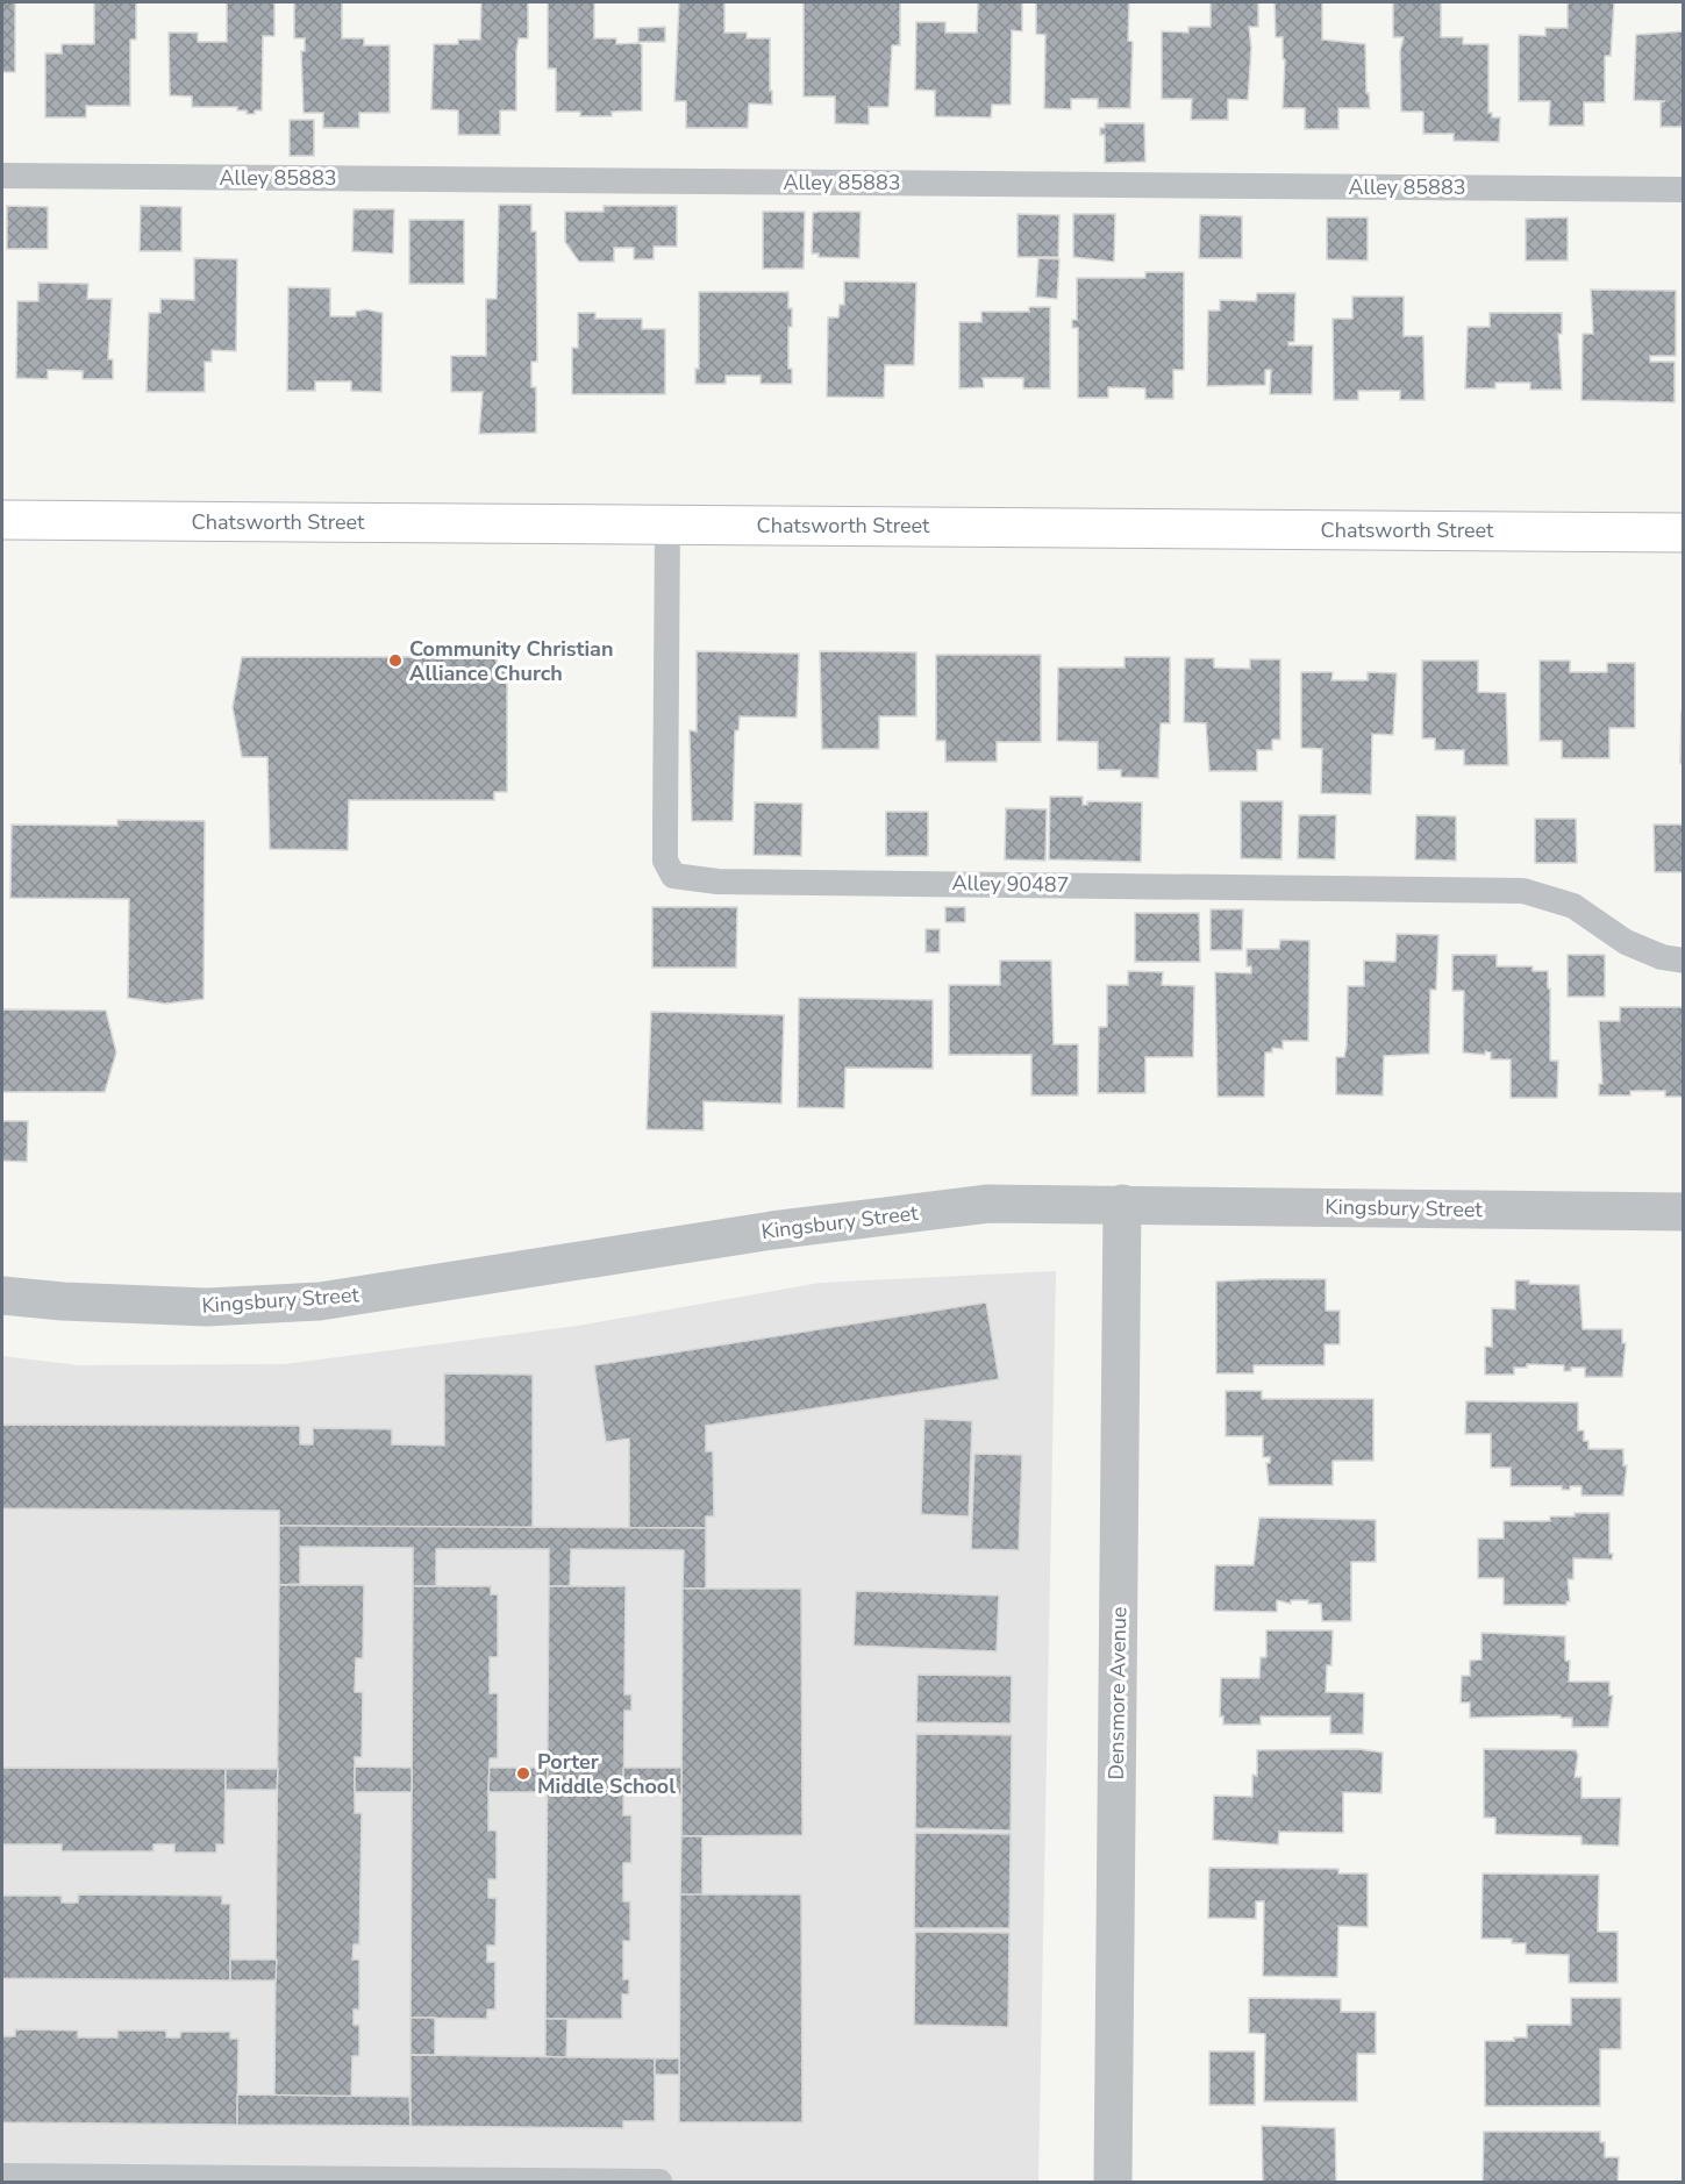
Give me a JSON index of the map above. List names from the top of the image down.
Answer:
{
  "streets": {
    "main road": ["Chatsworth Street"],
    "street": ["Kingsbury Street", "Densmore Avenue"],
    "lane": ["Alley 85883", "Alley 90487"]
  },
  "crossings": [
    ["Chatsworth Street", "Alley 90487"],
    ["Kingsbury Street", "Densmore Avenue"]
  ],
  "places": ["Community Christian Alliance Church", "Porter Middle School"]
}
